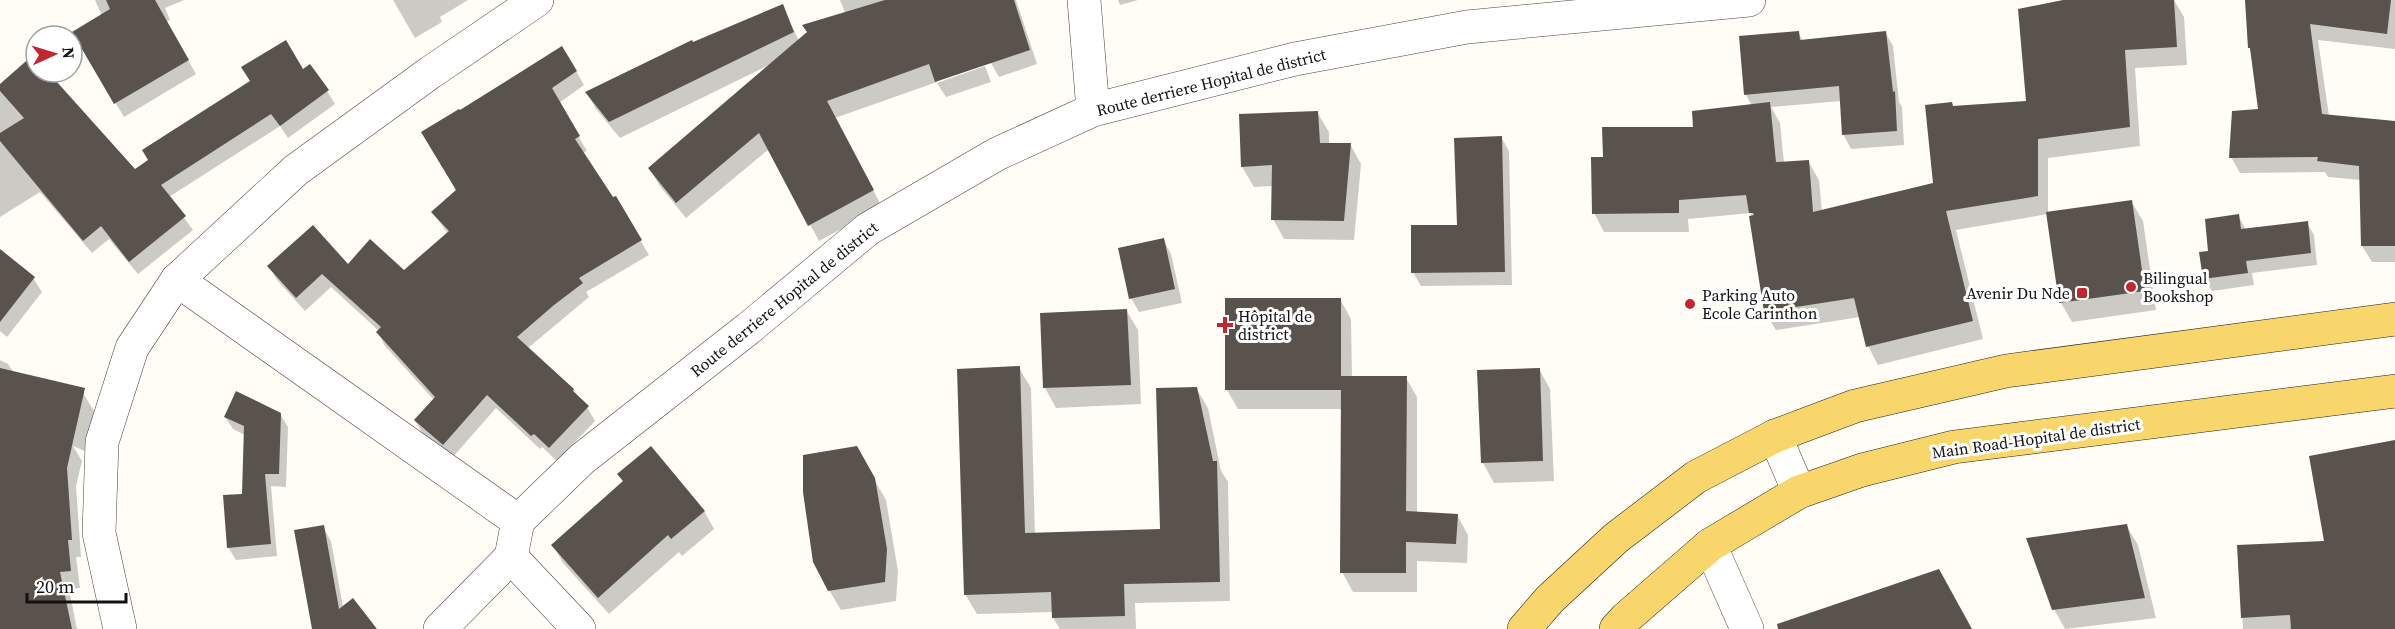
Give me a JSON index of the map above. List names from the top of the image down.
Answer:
{
  "streets": {
    "main road": ["Main Road-Hopital de district"],
    "street": ["Route derriere Hopital de district"]
  },
  "places": {
    "other": ["Bilingual Bookshop", "Parking Auto Ecole Carinthon"],
    "transit": ["Avenir Du Nde"],
    "health": ["Hôpital de district"]
  },
  "scale_bar": "20 m",
  "north": "right"
}
